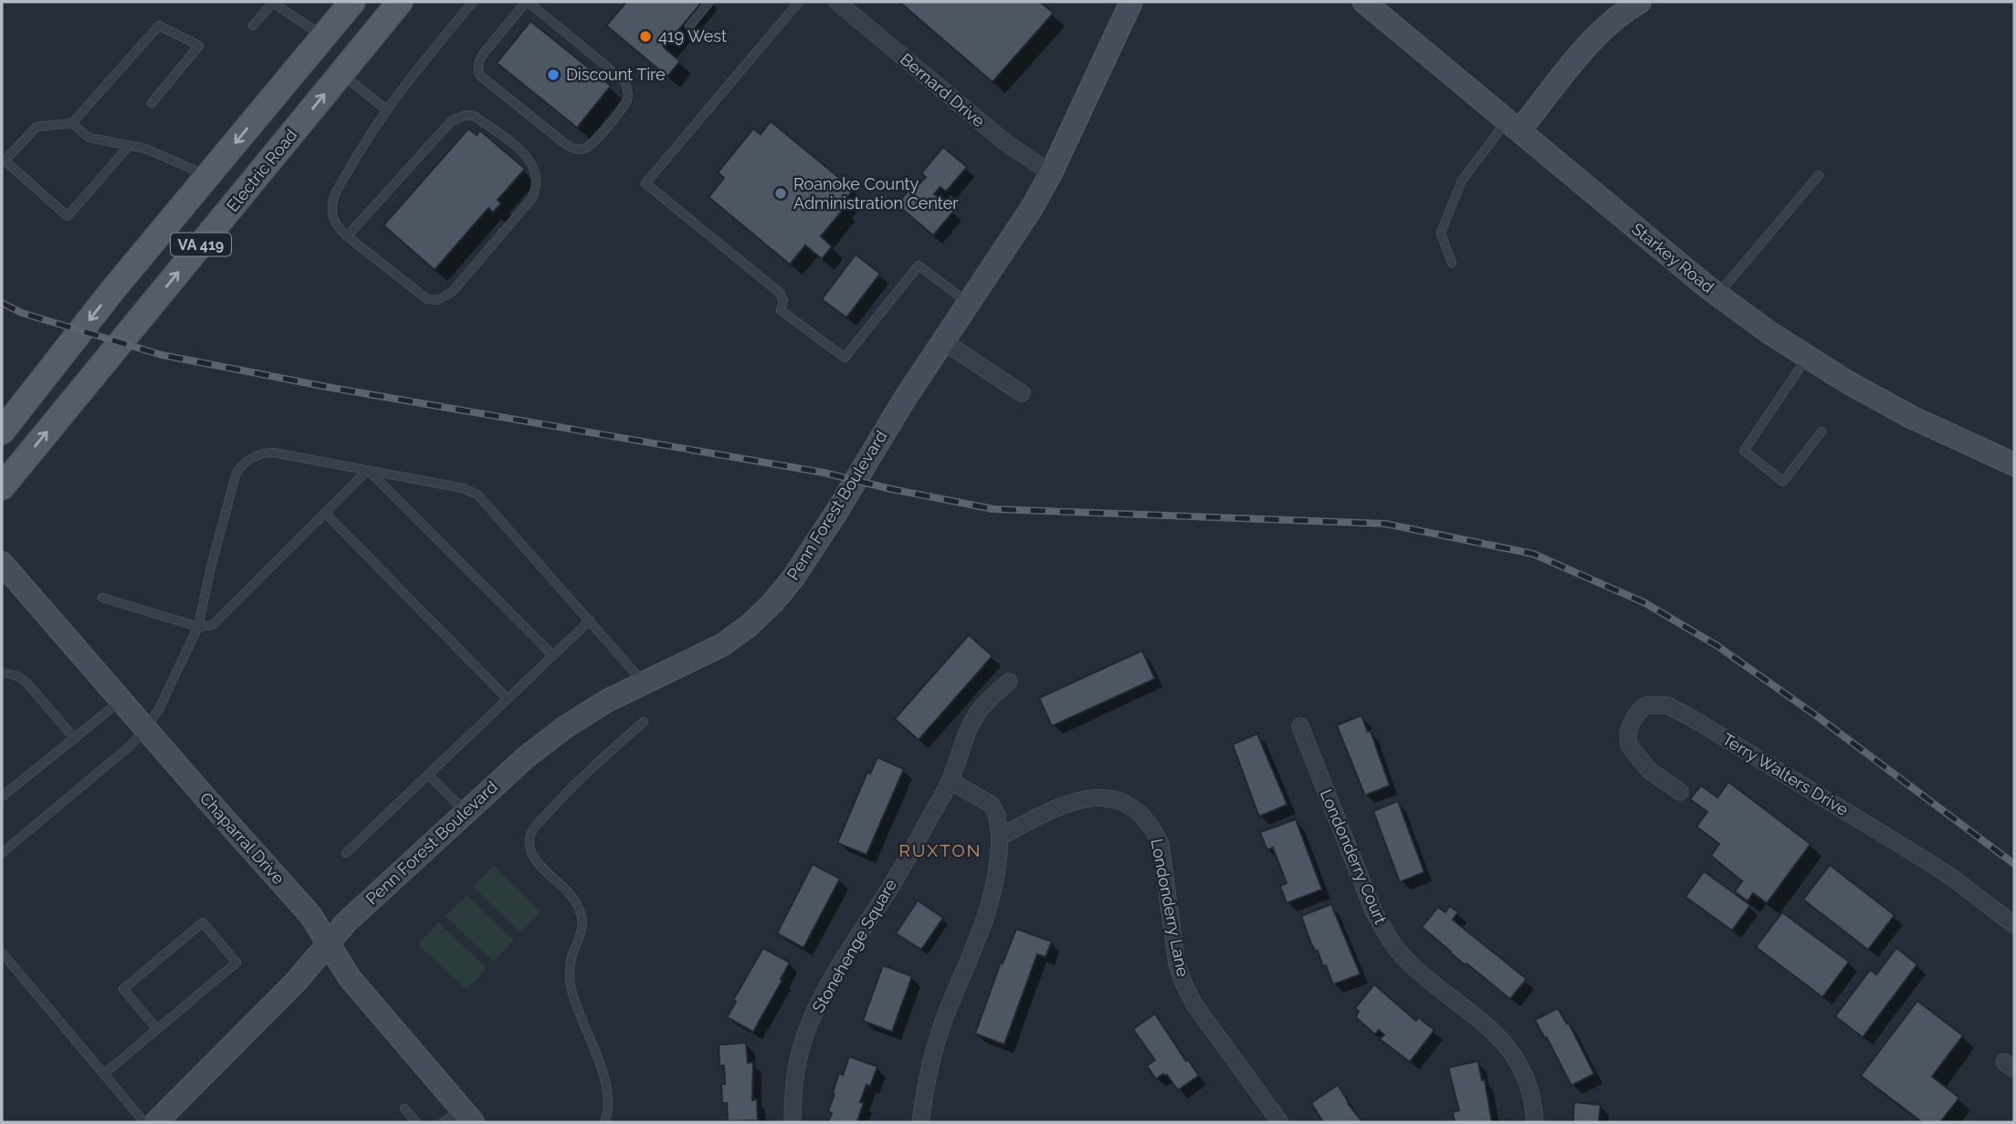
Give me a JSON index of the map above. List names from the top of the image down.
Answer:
{
  "streets": {
    "main road": ["Electric Road", "VA 419"],
    "street": [
      "Bernard Drive",
      "Starkey Road",
      "Penn Forest Boulevard",
      "Terry Walters Drive",
      "Chaparral Drive",
      "Londonderry Court",
      "Londonderry Lane",
      "Stonehenge Square"
    ]
  },
  "crossings": [
    ["Bernard Drive", "Penn Forest Boulevard"],
    ["Penn Forest Boulevard", "Chaparral Drive"]
  ],
  "districts": ["RUXTON"],
  "places": ["419 West", "Discount Tire", "Roanoke County Administration Center"]
}
